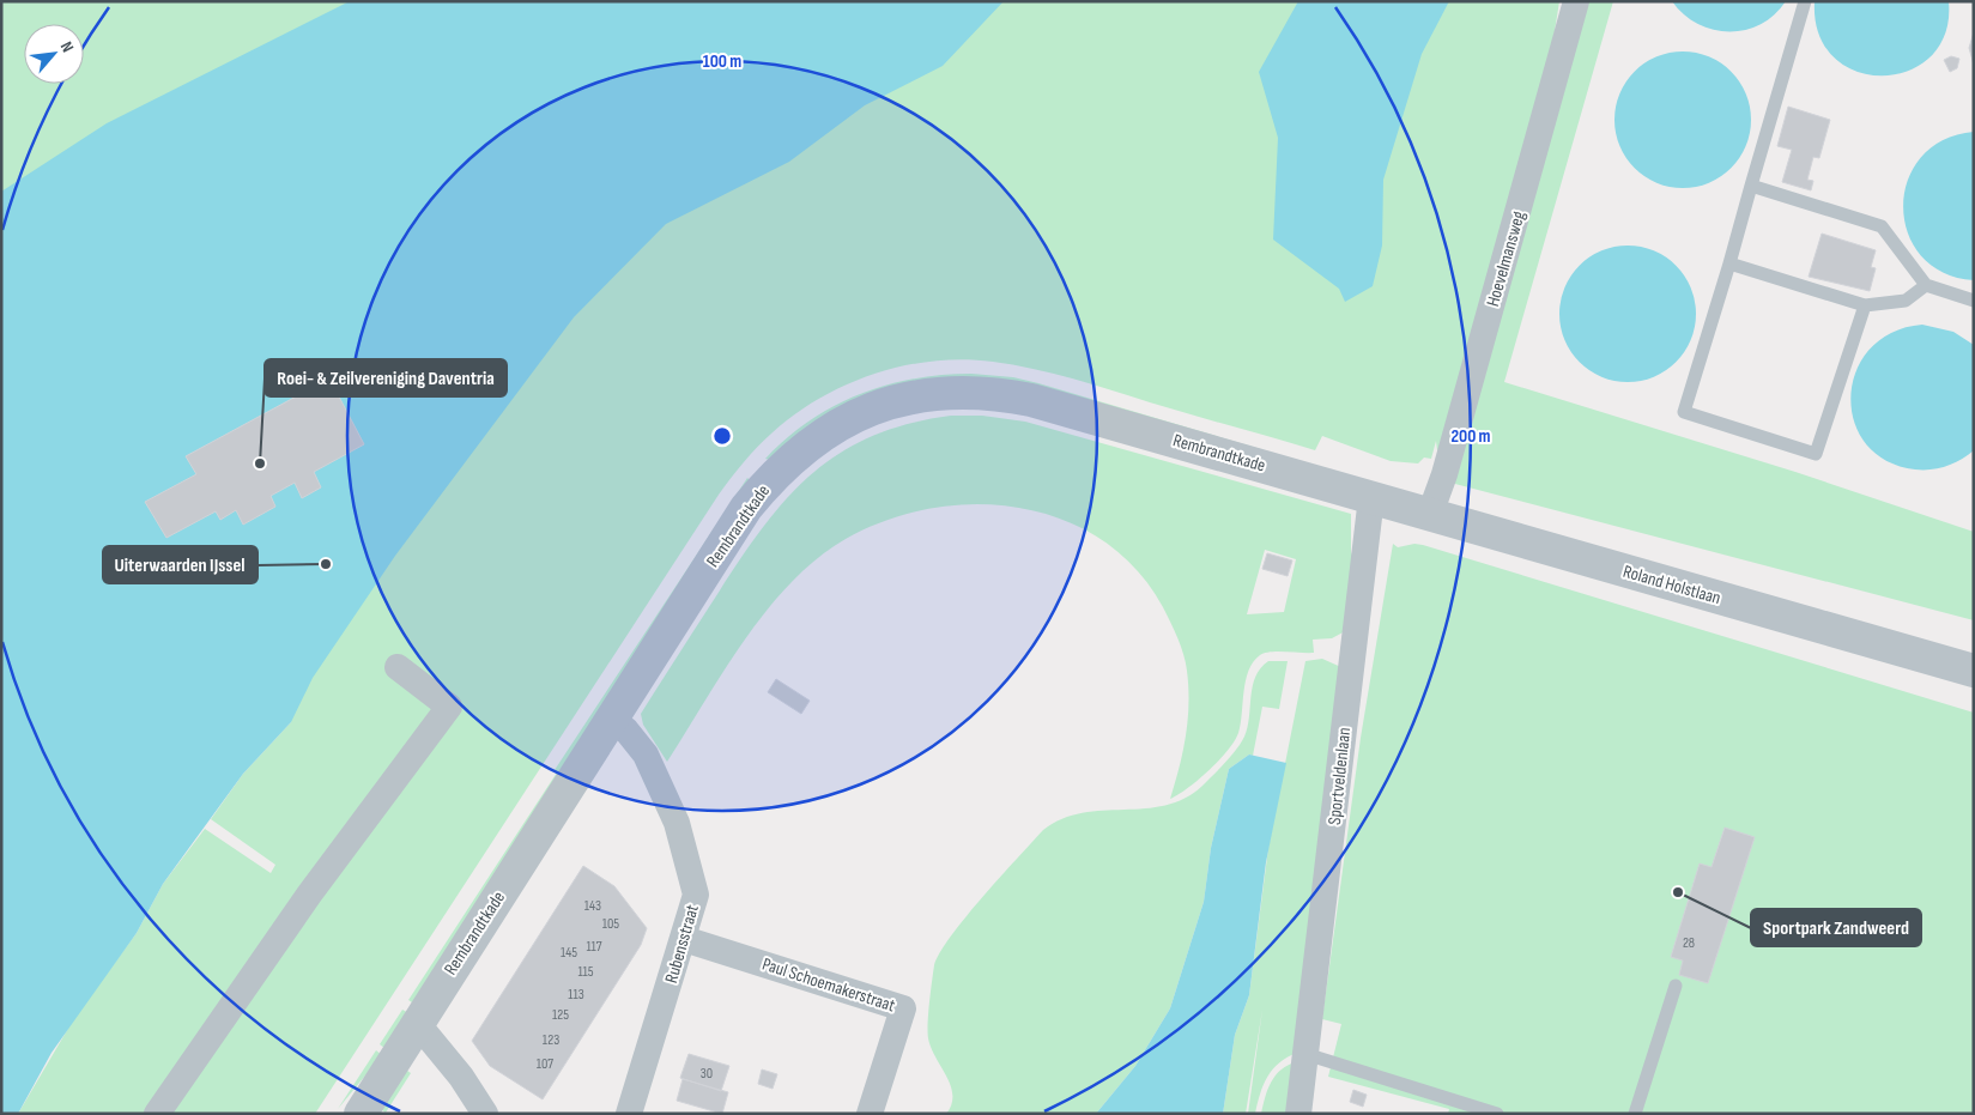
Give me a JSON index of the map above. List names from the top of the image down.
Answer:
{
  "streets": {
    "street": [
      "Hoevelmansweg",
      "Rembrandtkade",
      "Roland Holstlaan",
      "Sportveldenlaan",
      "Rubensstraat",
      "Paul Schoemakerstraat"
    ]
  },
  "crossings": [
    ["Hoevelmansweg", "Roland Holstlaan"],
    ["Rembrandtkade", "Roland Holstlaan"],
    ["Rembrandtkade", "Sportveldenlaan"],
    ["Rembrandtkade", "Rubensstraat"],
    ["Roland Holstlaan", "Sportveldenlaan"],
    ["Rubensstraat", "Paul Schoemakerstraat"]
  ],
  "places": ["Roei- & Zeilvereniging Daventria", "Uiterwaarden IJssel", "Sportpark Zandweerd"],
  "house_numbers": [
    "143",
    "105",
    "28",
    "117",
    "145",
    "115",
    "113",
    "125",
    "123",
    "107",
    "30"
  ],
  "north": "top right",
  "rings": ["100 m", "200 m"]
}
